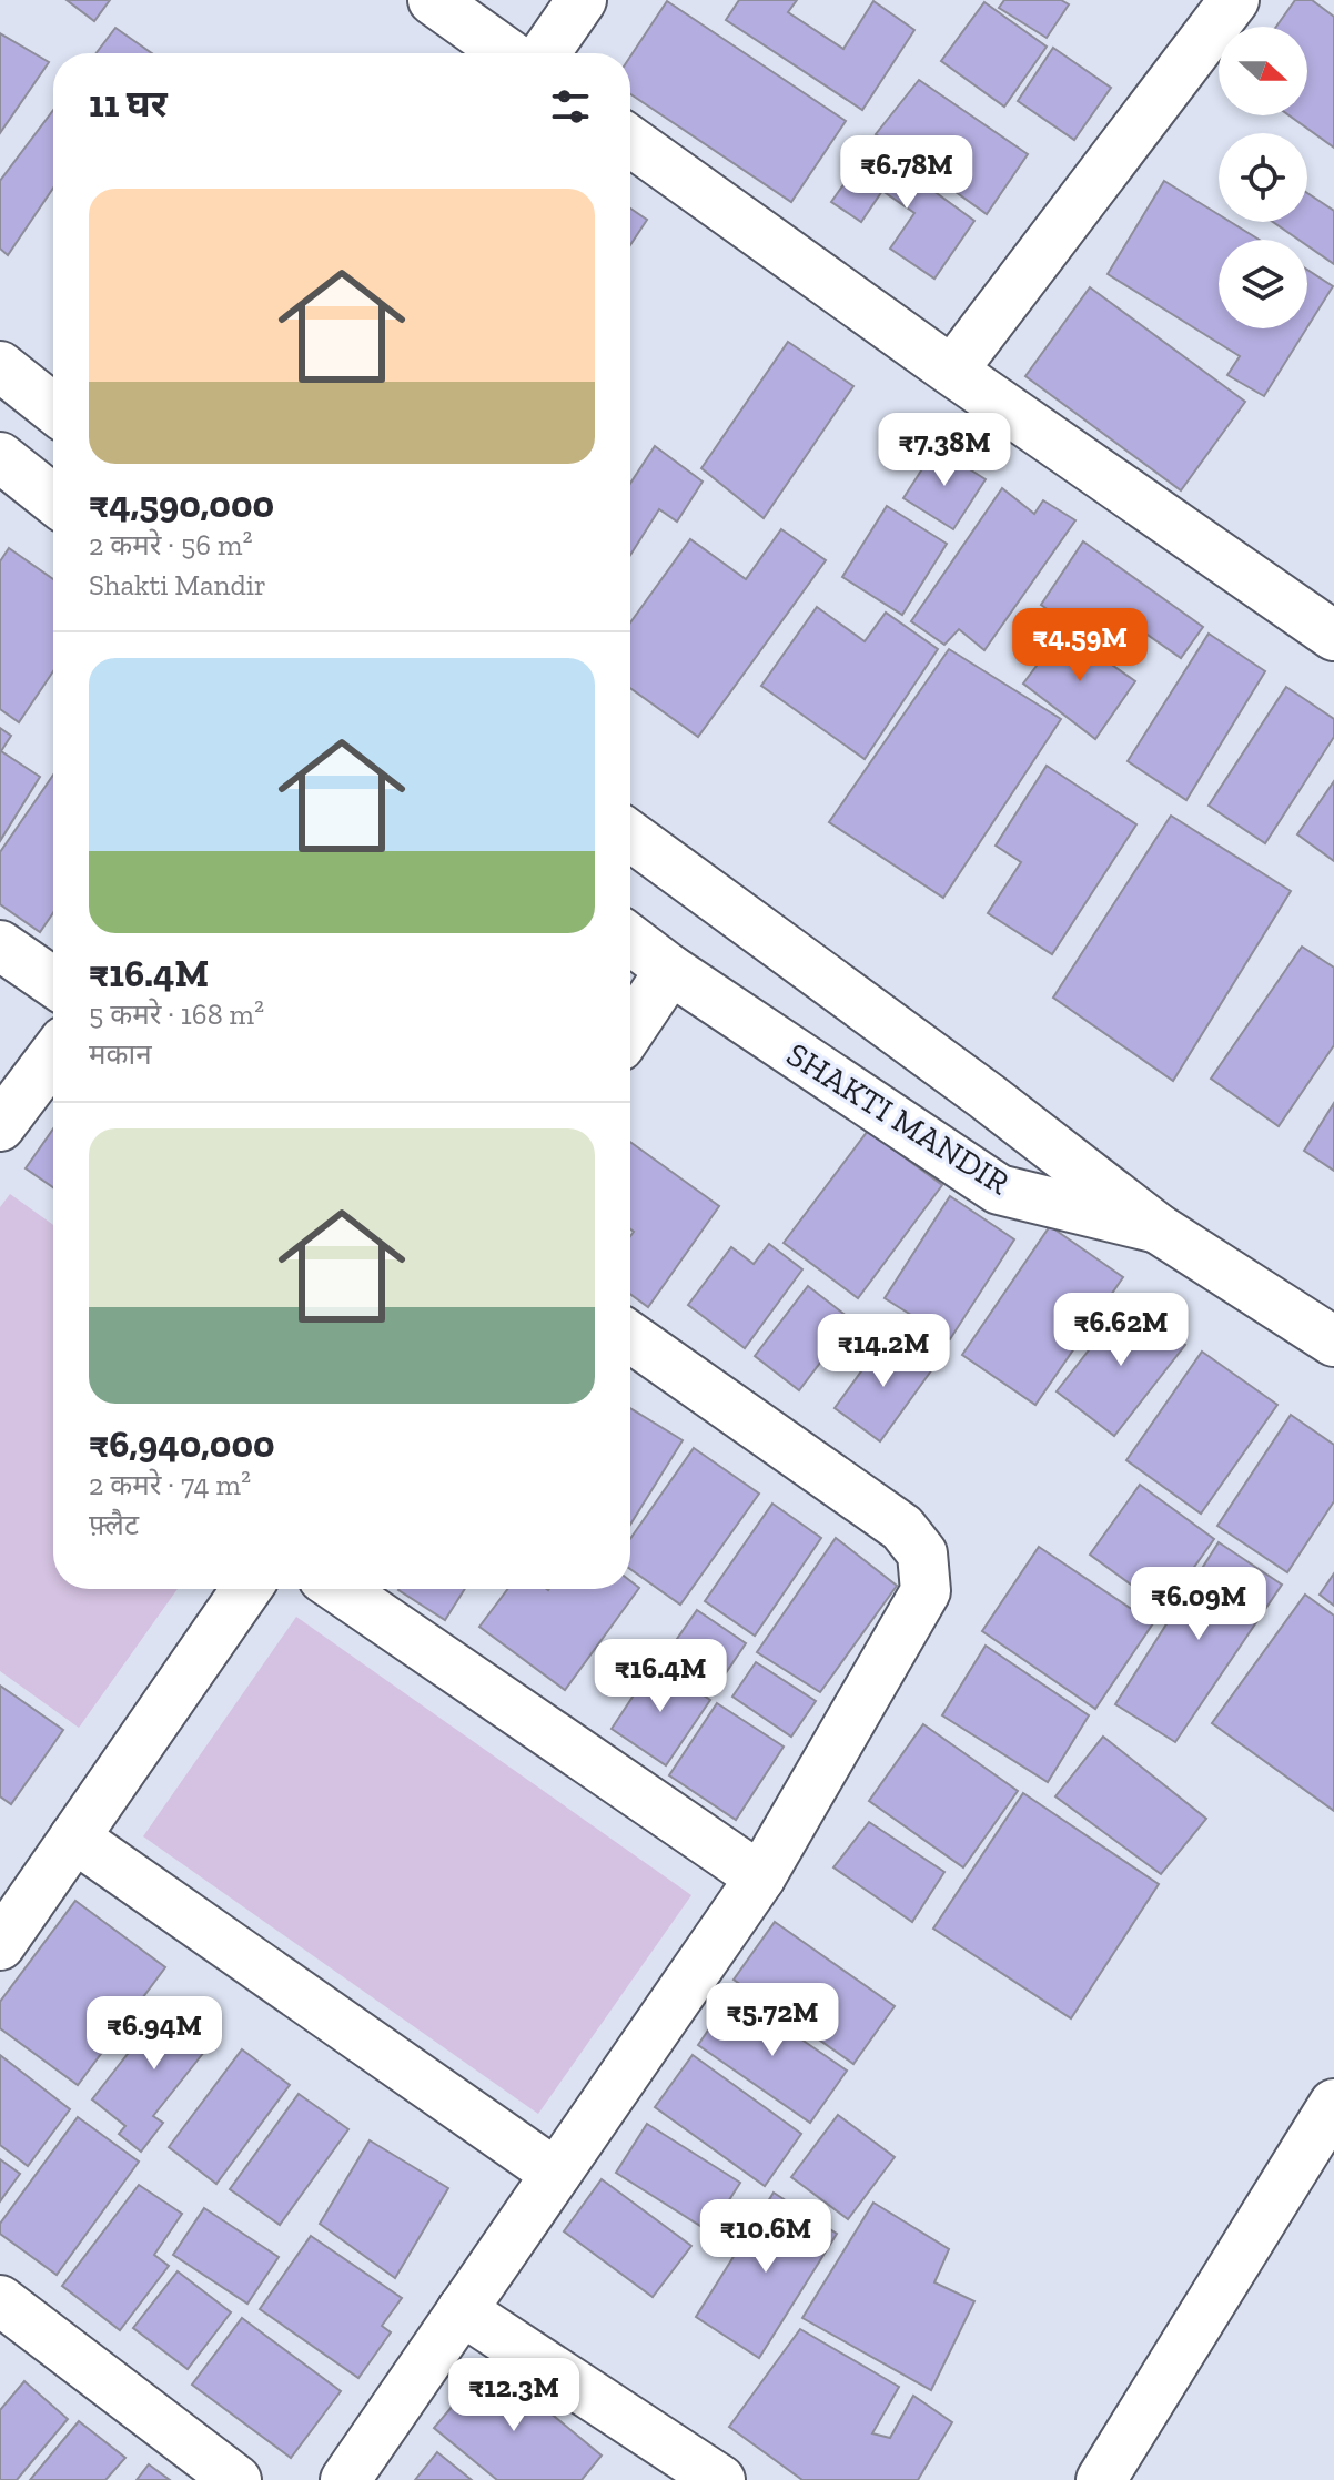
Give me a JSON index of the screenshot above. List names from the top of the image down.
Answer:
{
  "streets": {
    "street": ["SHAKTI MANDIR"]
  },
  "north": "right",
  "page": {
    "heading": "11 घर",
    "price": [
      "₹6.78M",
      "₹7.38M",
      "₹4.59M",
      "₹6.62M",
      "₹14.2M",
      "₹6.09M",
      "₹16.4M",
      "₹5.72M",
      "₹6.94M",
      "₹10.6M",
      "₹12.3M"
    ],
    "list": [
      {
        "name": "₹4,590,000",
        "note": "2 कमरे · 56 m² · Shakti Mandir"
      },
      {
        "name": "₹16.4M",
        "note": "5 कमरे · 168 m² · मकान"
      },
      {
        "name": "₹6,940,000",
        "note": "2 कमरे · 74 m² · फ़्लैट"
      }
    ]
  }
}
